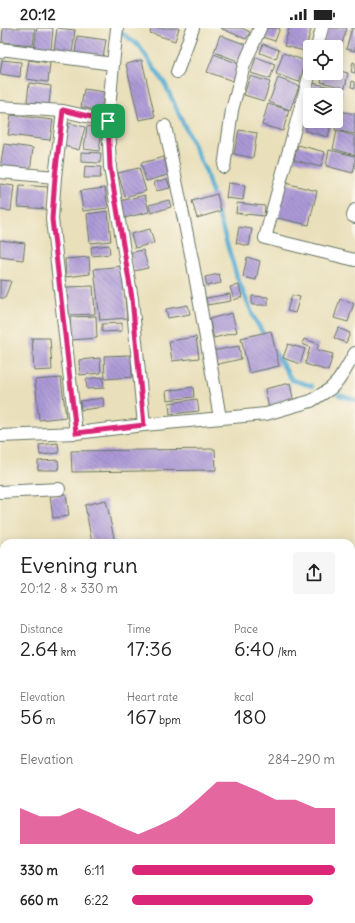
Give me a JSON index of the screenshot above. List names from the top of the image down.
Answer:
{
  "page": {
    "status": "20:12",
    "heading": ["Evening run", "20:12 · 8 × 330 m"],
    "stats": [
      ["Distance", "2.64 km"],
      ["Time", "17:36"],
      ["Pace", "6:40 /km"],
      ["Elevation", "56 m"],
      ["Heart rate", "167 bpm"],
      ["kcal", "180"]
    ],
    "chart": ["Elevation", "284–290 m"],
    "list": [
      {
        "name": "330 m",
        "note": "6:11"
      },
      {
        "name": "660 m",
        "note": "6:22"
      }
    ]
  }
}
